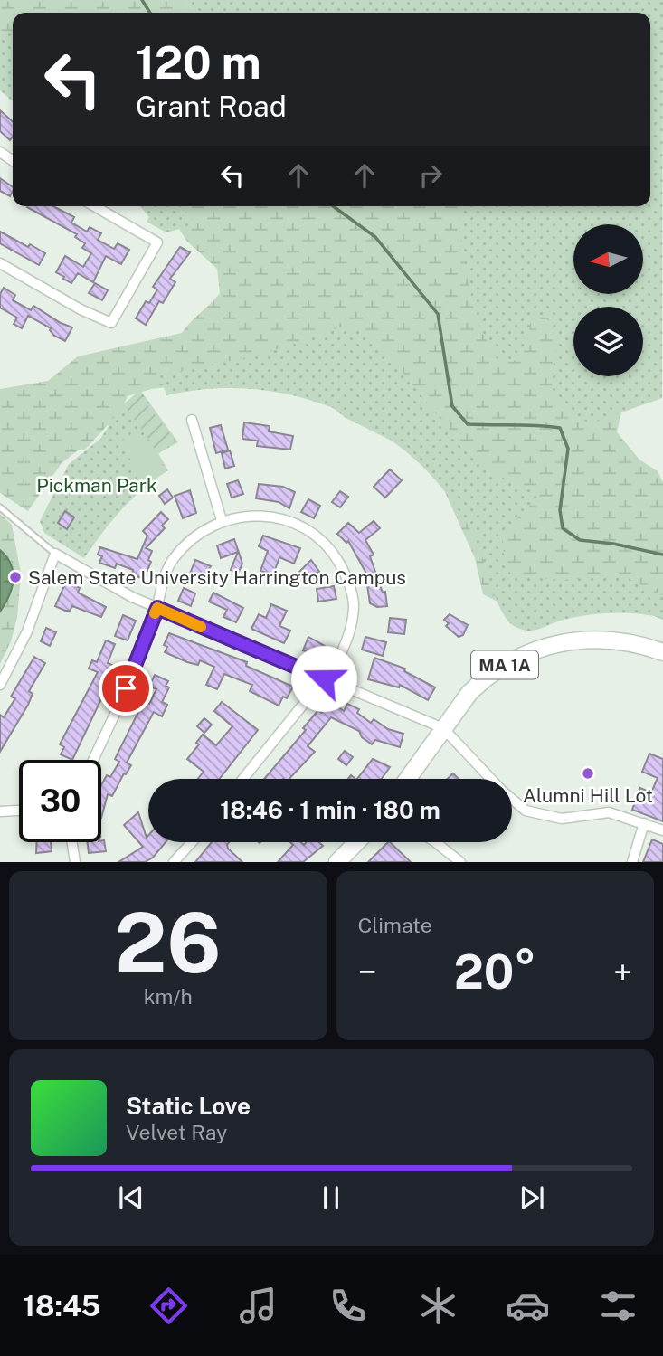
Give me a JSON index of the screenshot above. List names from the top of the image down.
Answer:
{
  "streets": {
    "highway": ["MA 1A"]
  },
  "parks": ["Pickman Park"],
  "places": ["Salem State University Harrington Campus", "Alumni Hill Lot"],
  "north": "left",
  "page": {
    "turn": ["120 m", "Grant Road"],
    "limit": "30",
    "trip": "18:46 · 1 min · 180 m",
    "tile": [
      ["26", "km/h"],
      "Climate"
    ],
    "heat": ["−", "20°", "+"],
    "song": ["Static Love", "Velvet Ray"],
    "tabs": "18:45"
  }
}
